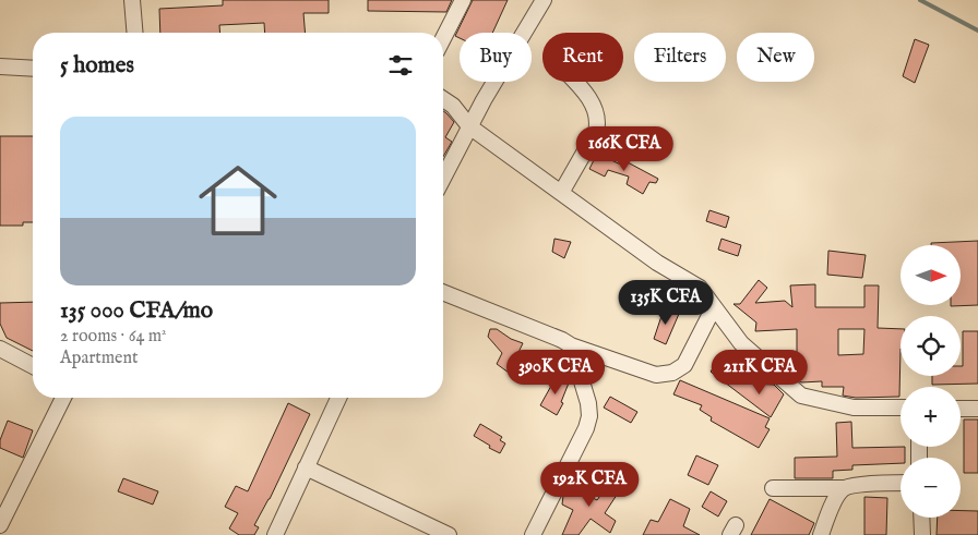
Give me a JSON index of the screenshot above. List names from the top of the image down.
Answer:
{
  "north": "right",
  "page": {
    "chip": [
      "Buy",
      "Rent",
      "Filters",
      "New"
    ],
    "heading": "5 homes",
    "list": [
      {
        "name": "135 000 CFA/mo",
        "note": "2 rooms · 64 m² · Apartment"
      }
    ],
    "price": [
      "166K CFA",
      "135K CFA",
      "390K CFA",
      "211K CFA",
      "192K CFA"
    ],
    "map_buttons": ["+", "−"]
  }
}
